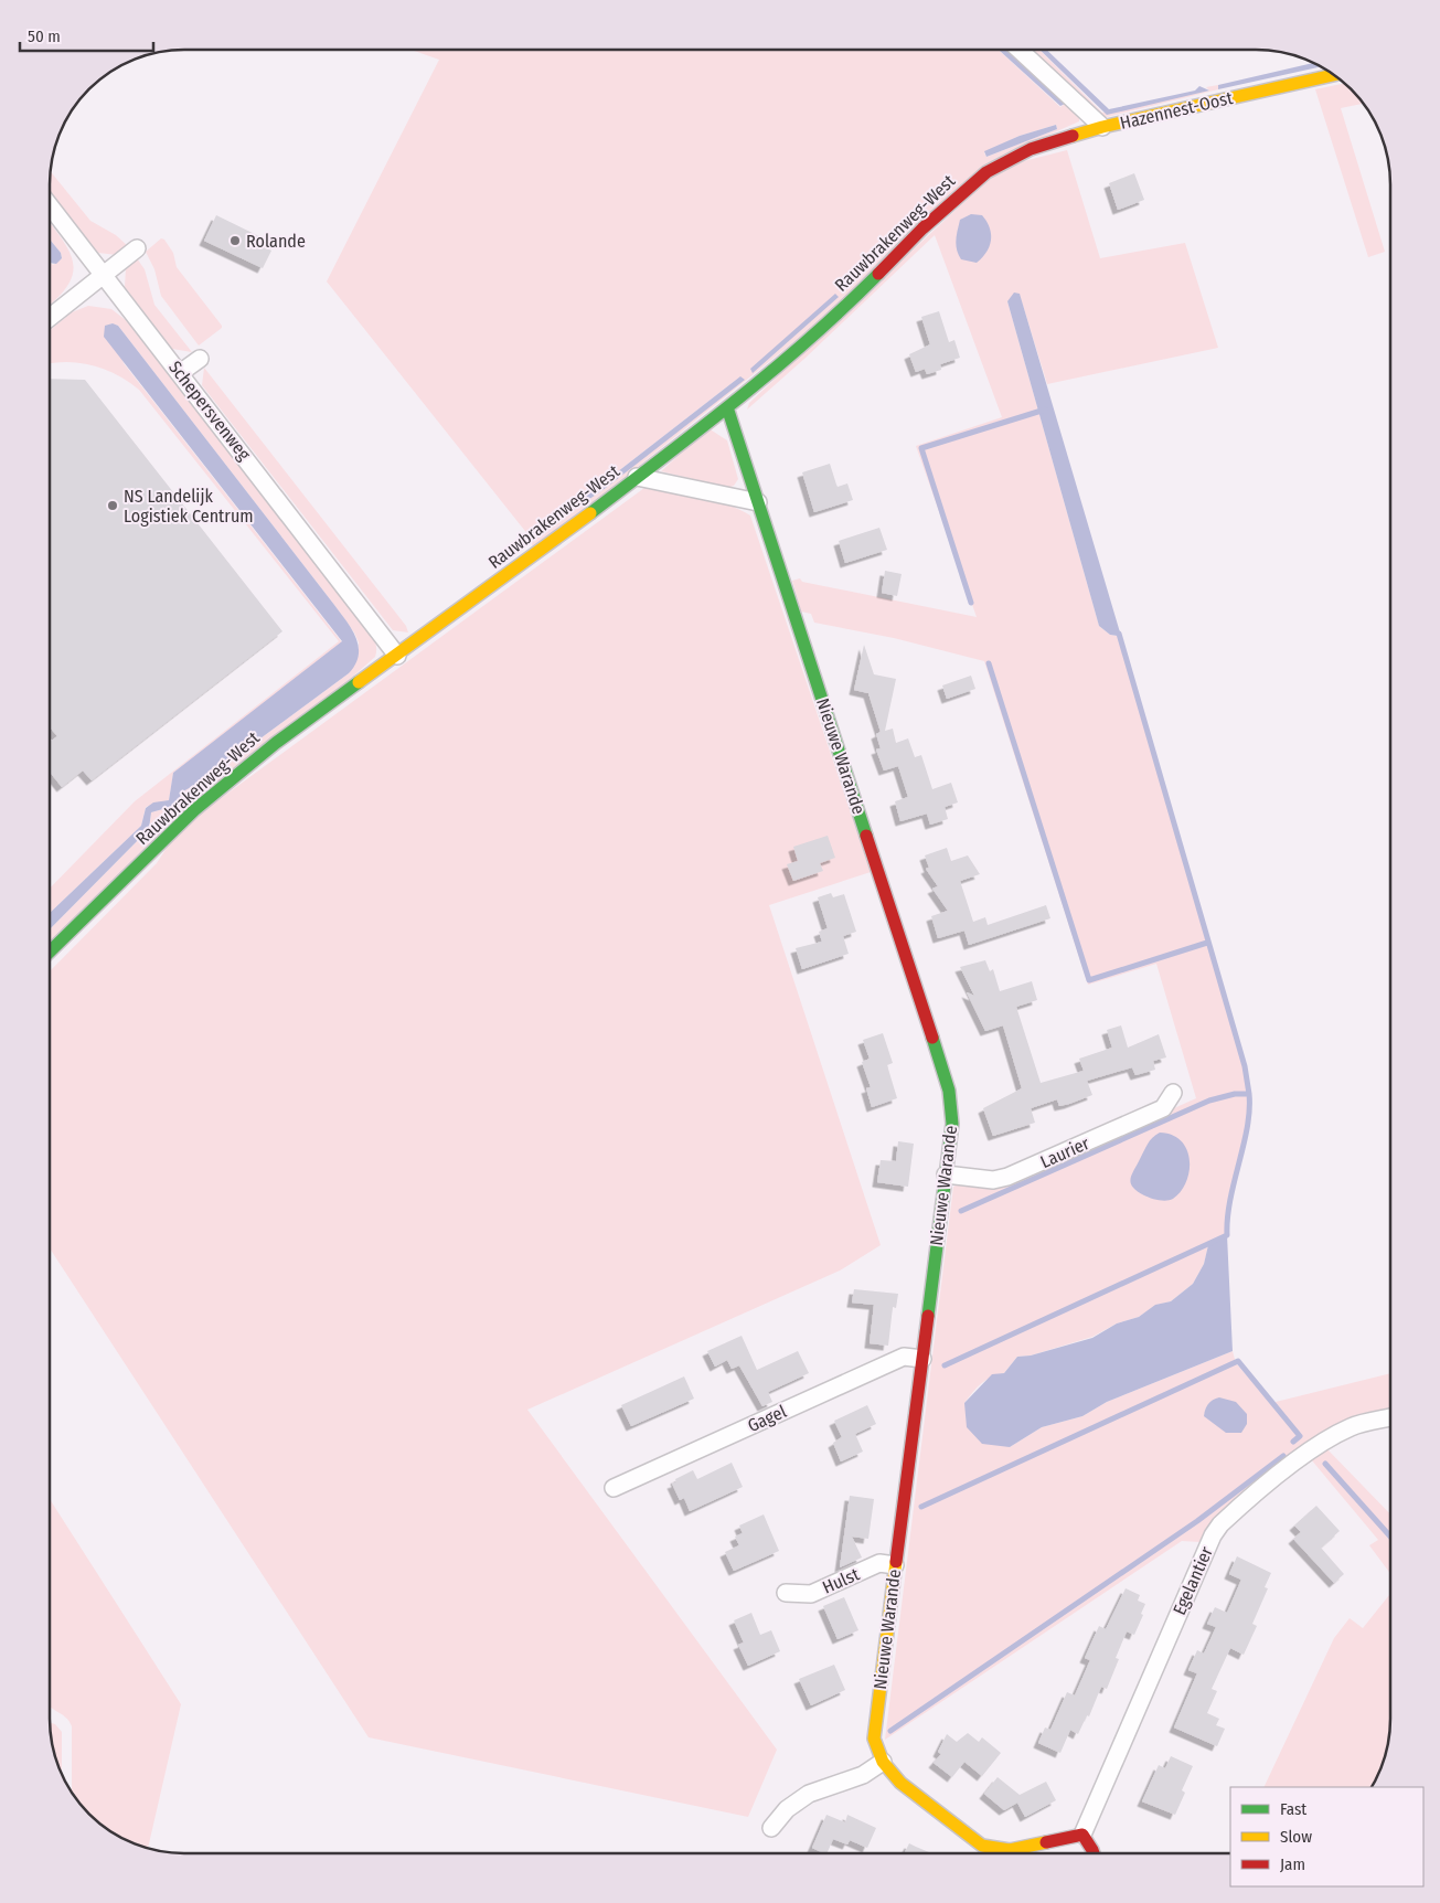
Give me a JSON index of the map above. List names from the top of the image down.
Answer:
{
  "streets": {
    "street": [
      "Hazennest-Oost",
      "Rauwbrakenweg-West",
      "Schepersvenweg",
      "Nieuwe Warande",
      "Laurier",
      "Gagel",
      "Hulst",
      "Egelantier"
    ]
  },
  "crossings": [
    ["Hazennest-Oost", "Rauwbrakenweg-West"],
    ["Rauwbrakenweg-West", "Schepersvenweg"],
    ["Rauwbrakenweg-West", "Nieuwe Warande"],
    ["Nieuwe Warande", "Laurier"],
    ["Nieuwe Warande", "Gagel"],
    ["Nieuwe Warande", "Hulst"],
    ["Nieuwe Warande", "Egelantier"]
  ],
  "places": ["Rolande", "NS Landelijk Logistiek Centrum"],
  "legend": ["Fast", "Slow", "Jam"],
  "scale_bar": "50 m"
}
